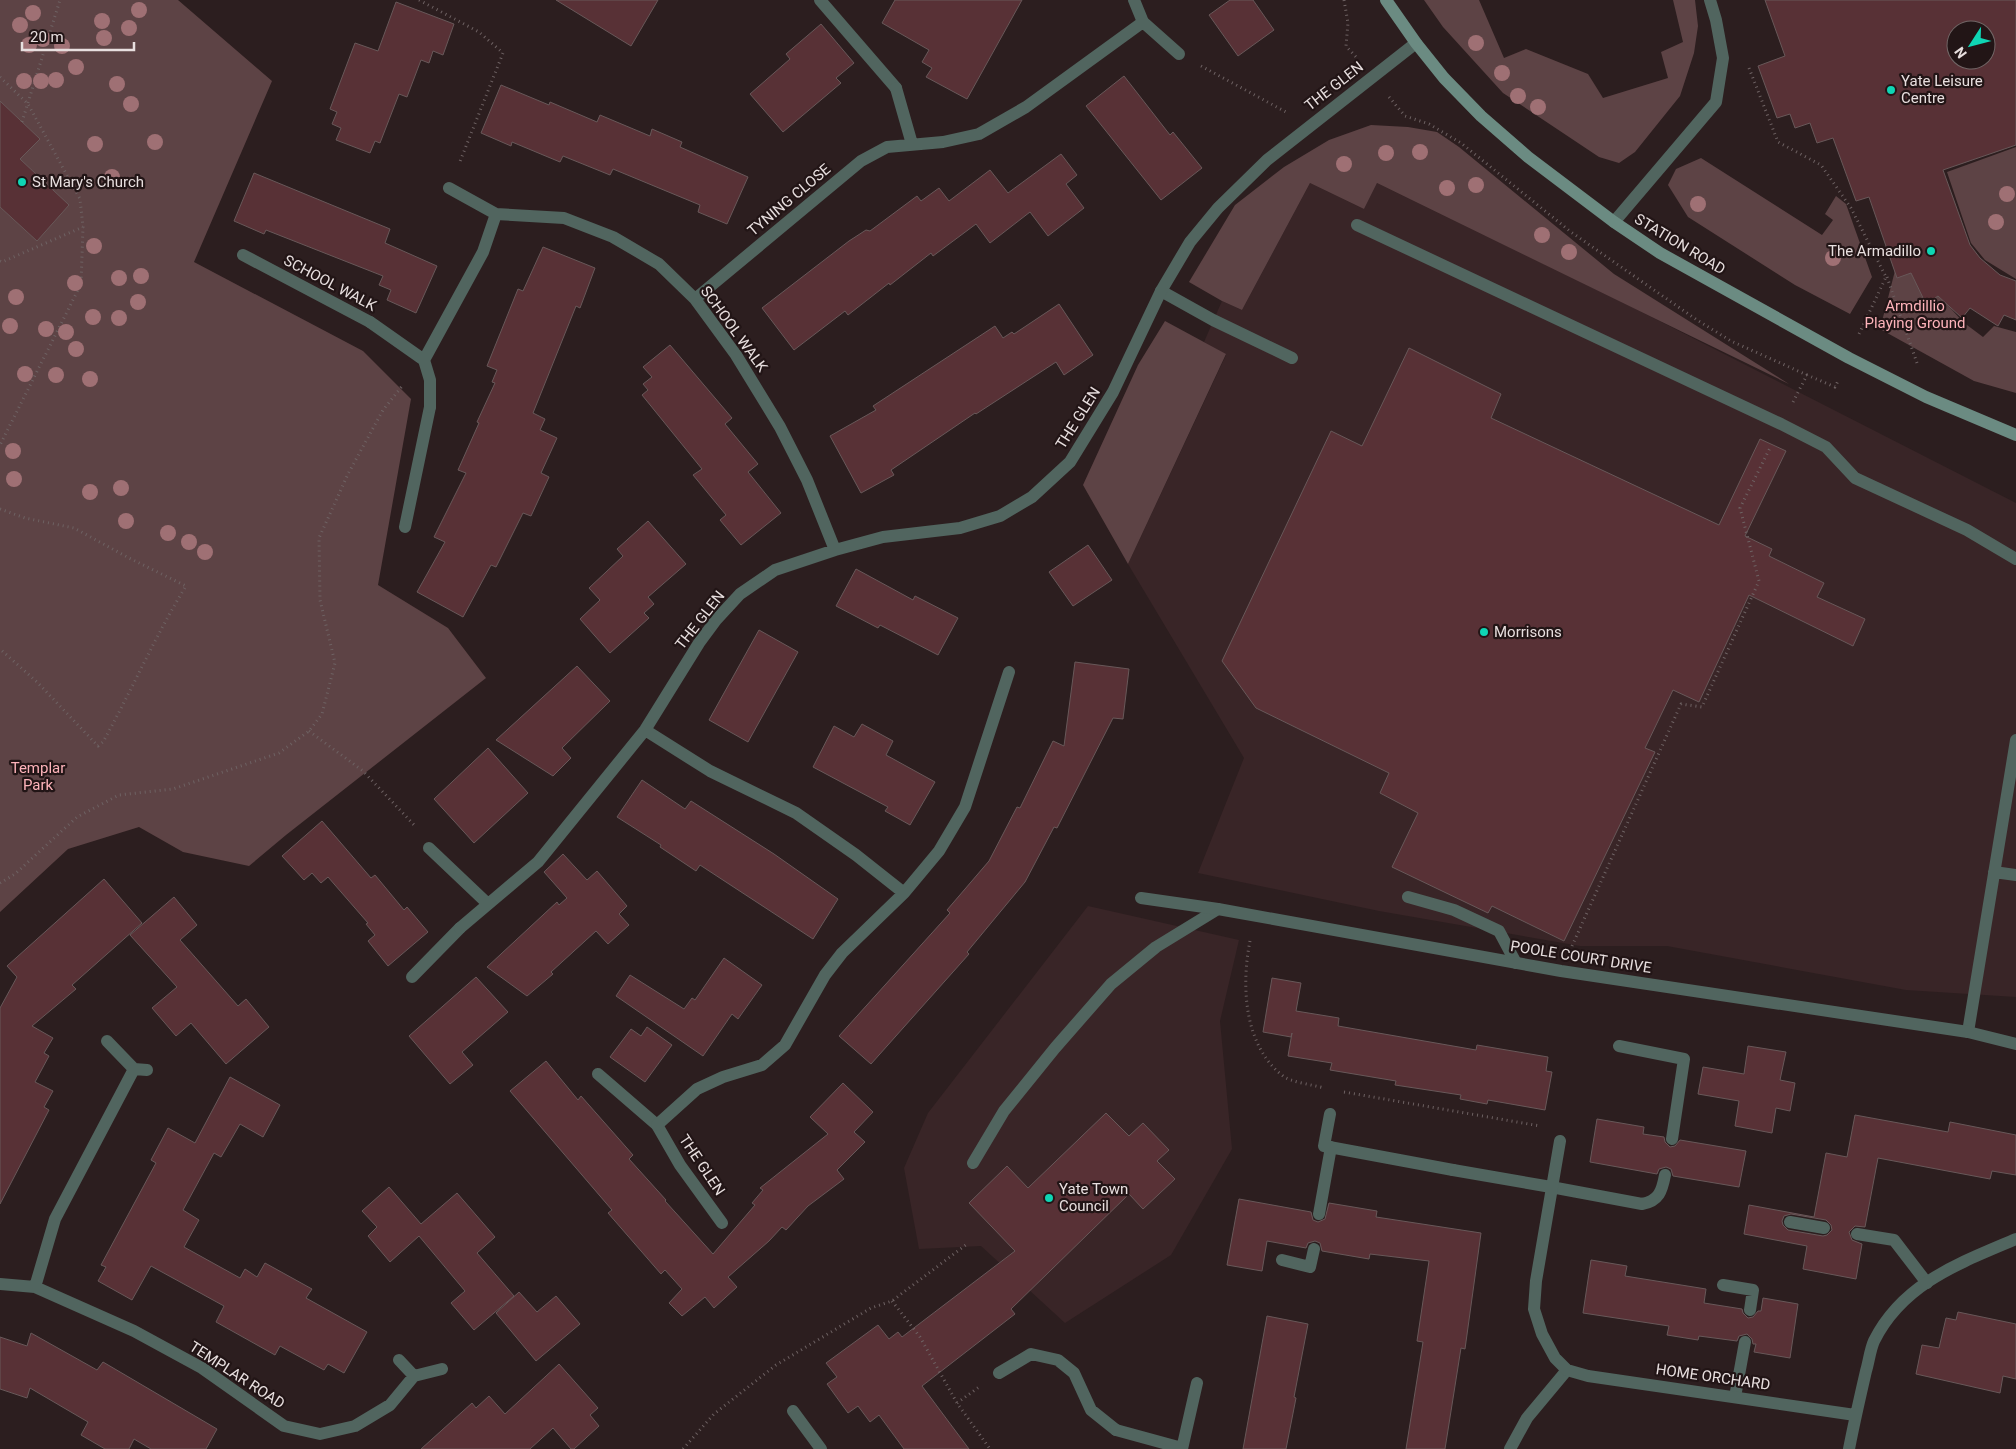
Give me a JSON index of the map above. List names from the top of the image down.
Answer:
{
  "streets": {
    "main road": ["STATION ROAD"],
    "street": [
      "THE GLEN",
      "TYNING CLOSE",
      "SCHOOL WALK",
      "POOLE COURT DRIVE",
      "TEMPLAR ROAD",
      "HOME ORCHARD"
    ]
  },
  "crossings": [
    ["THE GLEN", "STATION ROAD"],
    ["THE GLEN", "SCHOOL WALK"],
    ["TYNING CLOSE", "SCHOOL WALK"]
  ],
  "parks": ["Armdillio Playing Ground", "Templar Park"],
  "places": [
    "Yate Leisure Centre",
    "St Mary's Church",
    "The Armadillo",
    "Morrisons",
    "Yate Town Council"
  ],
  "scale_bar": "20 m",
  "north": "bottom left"
}
